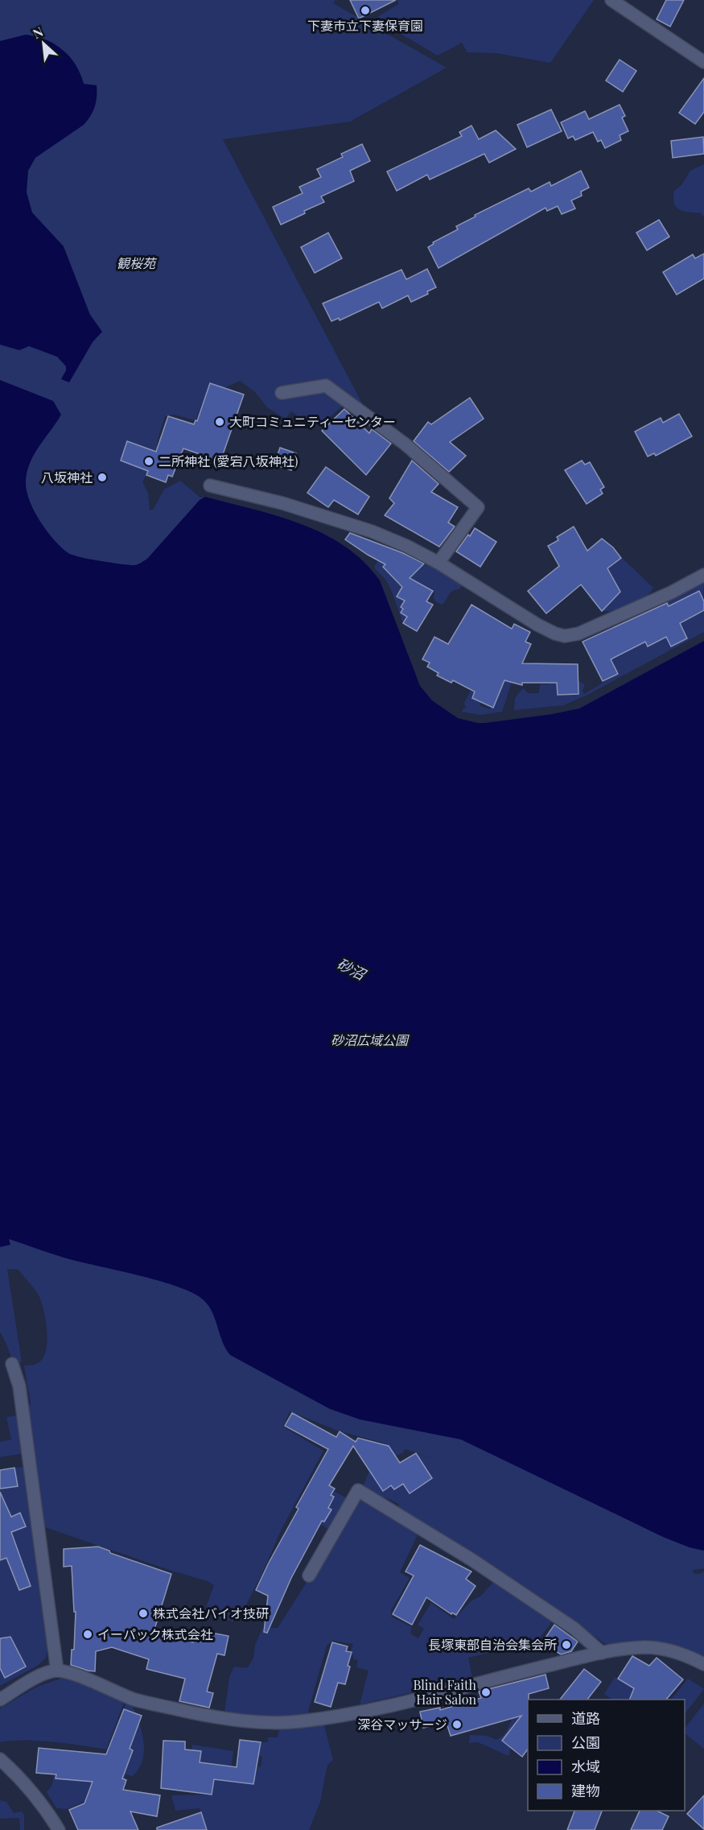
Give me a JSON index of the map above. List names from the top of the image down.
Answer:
{
  "water": ["砂沼"],
  "parks": ["観桜苑", "砂沼広域公園"],
  "places": [
    "下妻市立下妻保育園",
    "大町コミュニティーセンター",
    "二所神社 (愛宕八坂神社)",
    "八坂神社",
    "株式会社バイオ技研",
    "イーパック株式会社",
    "長塚東部自治会集会所",
    "Blind Faith Hair Salon",
    "深谷マッサージ"
  ],
  "legend": [
    "道路",
    "公園",
    "水域",
    "建物"
  ],
  "north": "top left"
}
